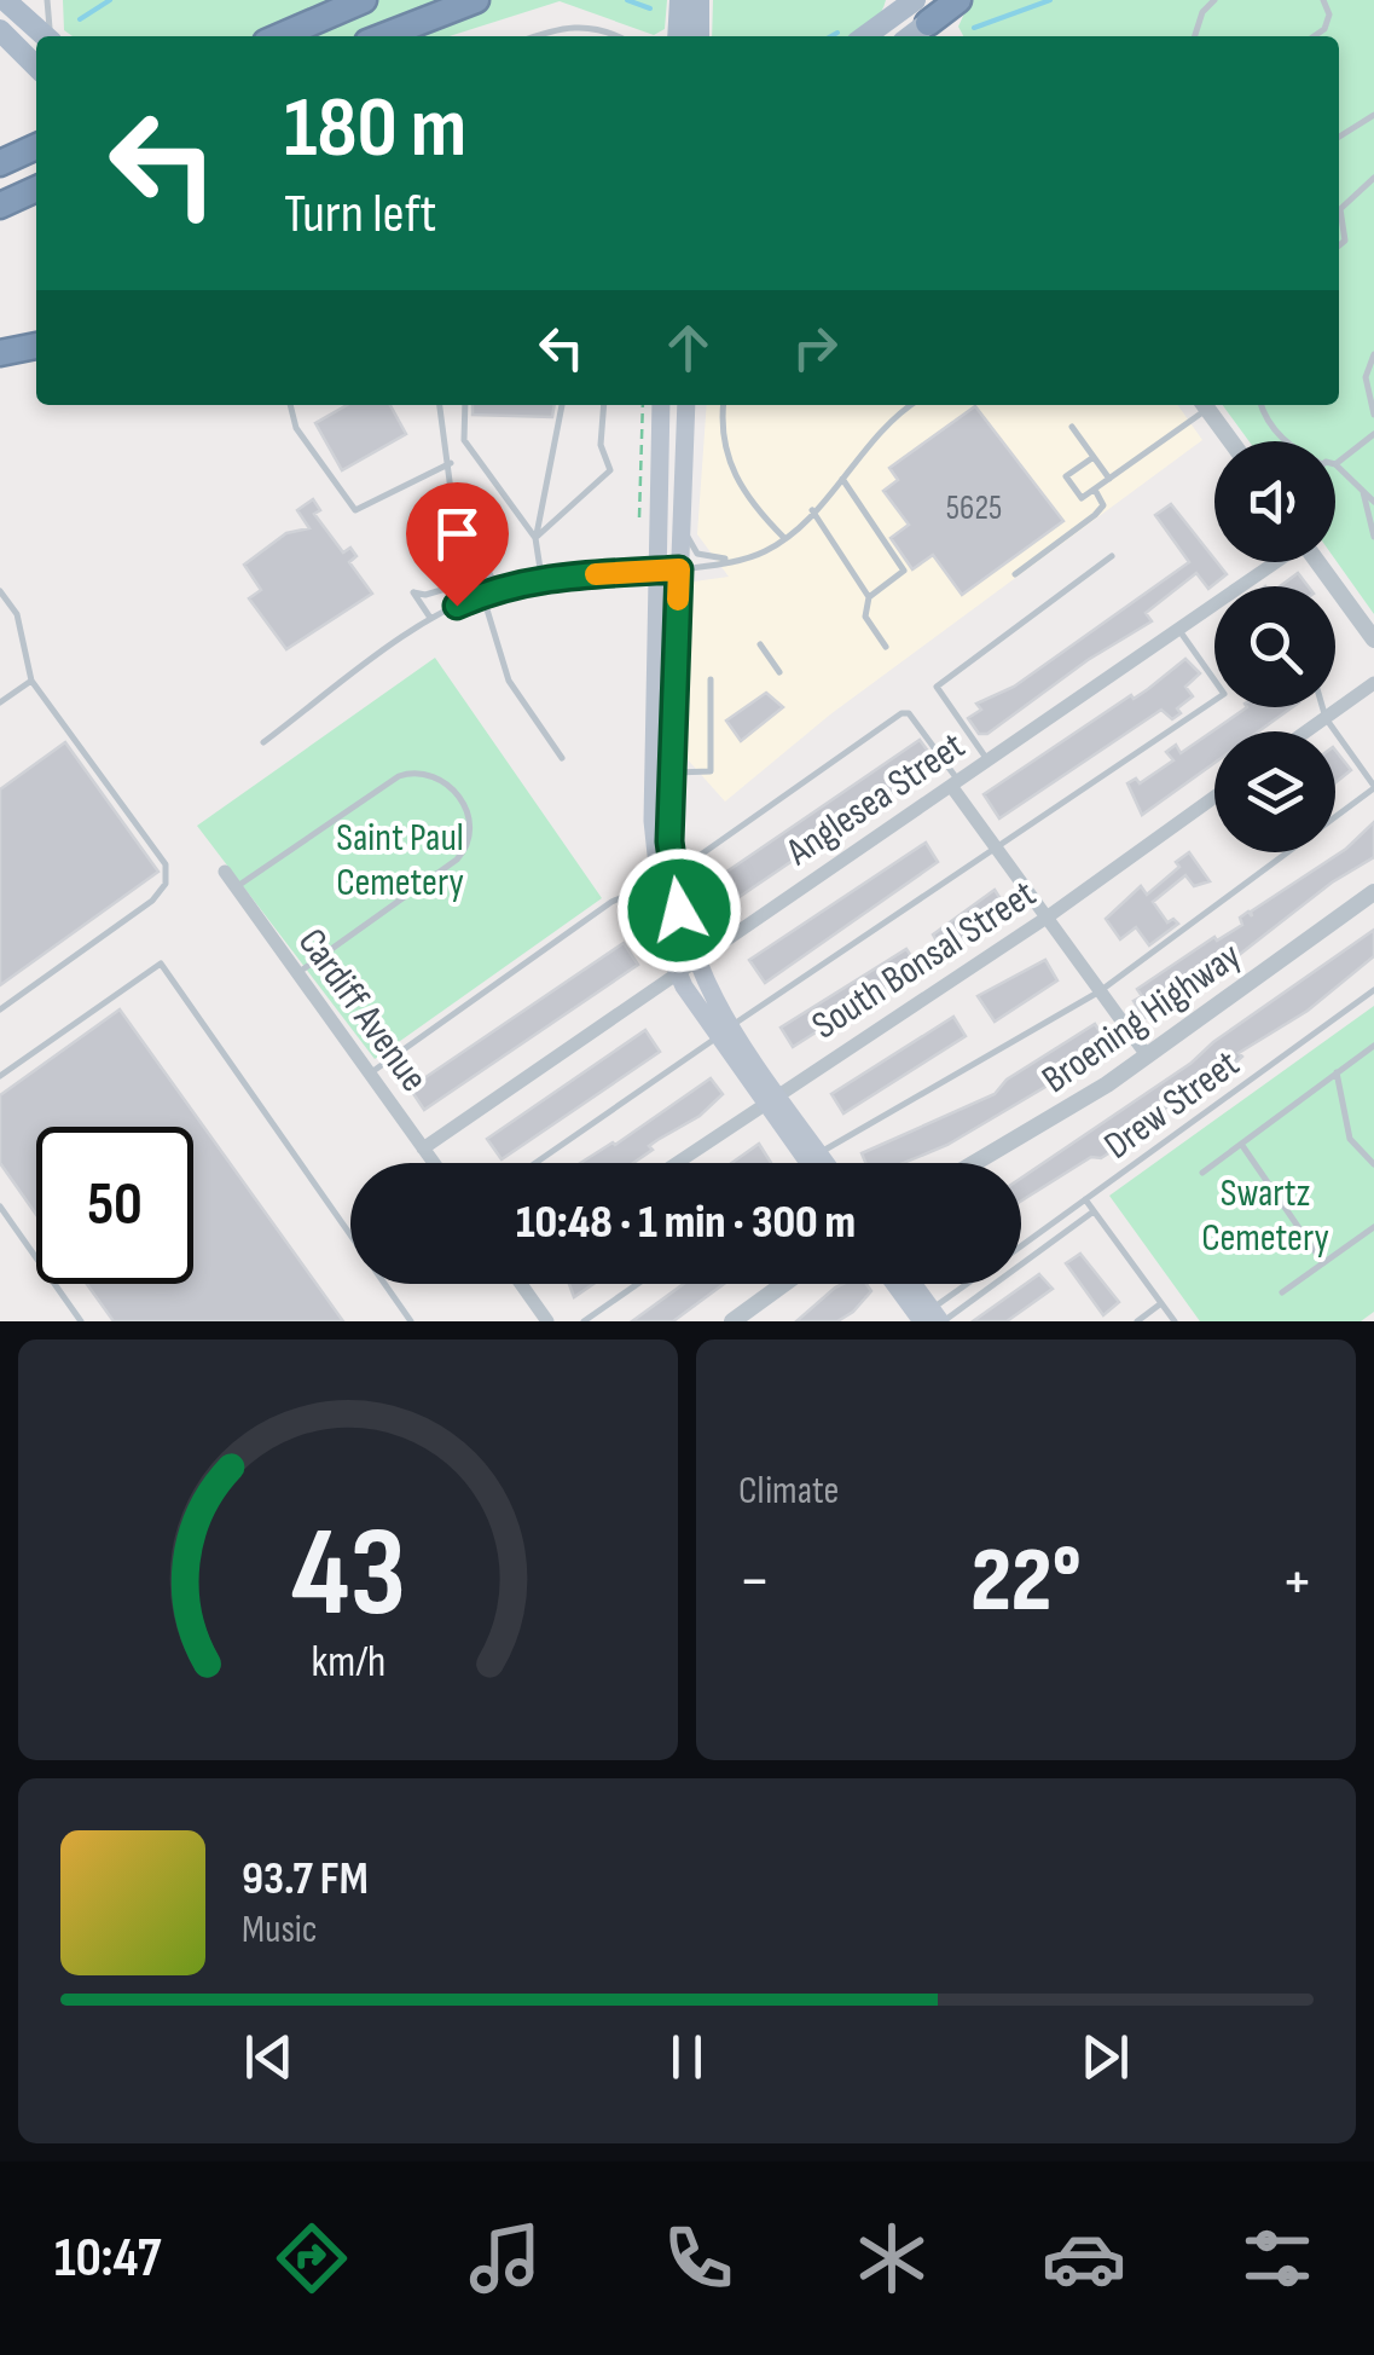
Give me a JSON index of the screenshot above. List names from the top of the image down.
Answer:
{
  "streets": {
    "street": [
      "Anglesea Street",
      "South Bonsal Street",
      "Cardiff Avenue",
      "Broening Highway"
    ],
    "lane": ["Drew Street"]
  },
  "crossings": [
    ["Anglesea Street", "Cardiff Avenue"]
  ],
  "parks": ["Saint Paul Cemetery", "Swartz Cemetery"],
  "house_numbers": ["5625"],
  "page": {
    "turn": ["180 m", "Turn left"],
    "limit": "50",
    "trip": "10:48 · 1 min · 300 m",
    "tile": "Climate",
    "heat": ["−", "22°", "+"],
    "song": ["93.7 FM", "Music"],
    "tabs": "10:47",
    "gauge": ["43", "km/h"]
  }
}
